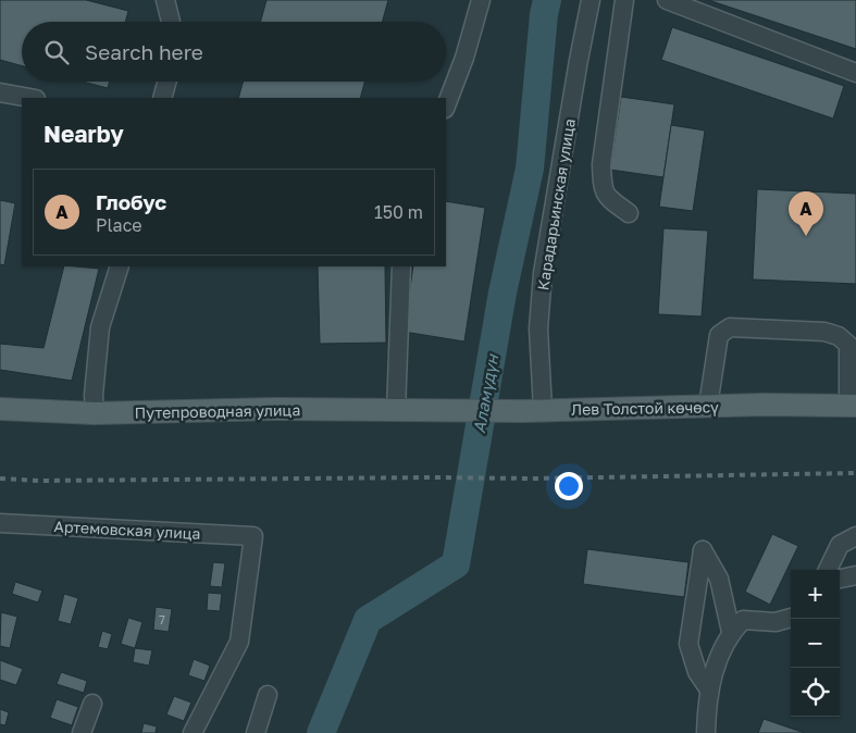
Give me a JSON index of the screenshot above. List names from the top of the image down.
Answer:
{
  "streets": {
    "main road": ["Лев Толстой көчөсү", "Путепроводная улица"],
    "street": ["Карадарьинская улица", "Артемовская улица"]
  },
  "crossings": [
    ["Карадарьинская улица", "Лев Толстой көчөсү"],
    ["Лев Толстой көчөсү", "Путепроводная улица"]
  ],
  "water": ["Аламүдүн"],
  "house_numbers": ["7"],
  "page": {
    "search": "Search here",
    "heading": "Nearby",
    "list": [
      {
        "mark": "A",
        "name": "Глобус",
        "note": "Place",
        "value": "150 m"
      }
    ],
    "pins": "A",
    "map_buttons": ["+", "−"]
  }
}
